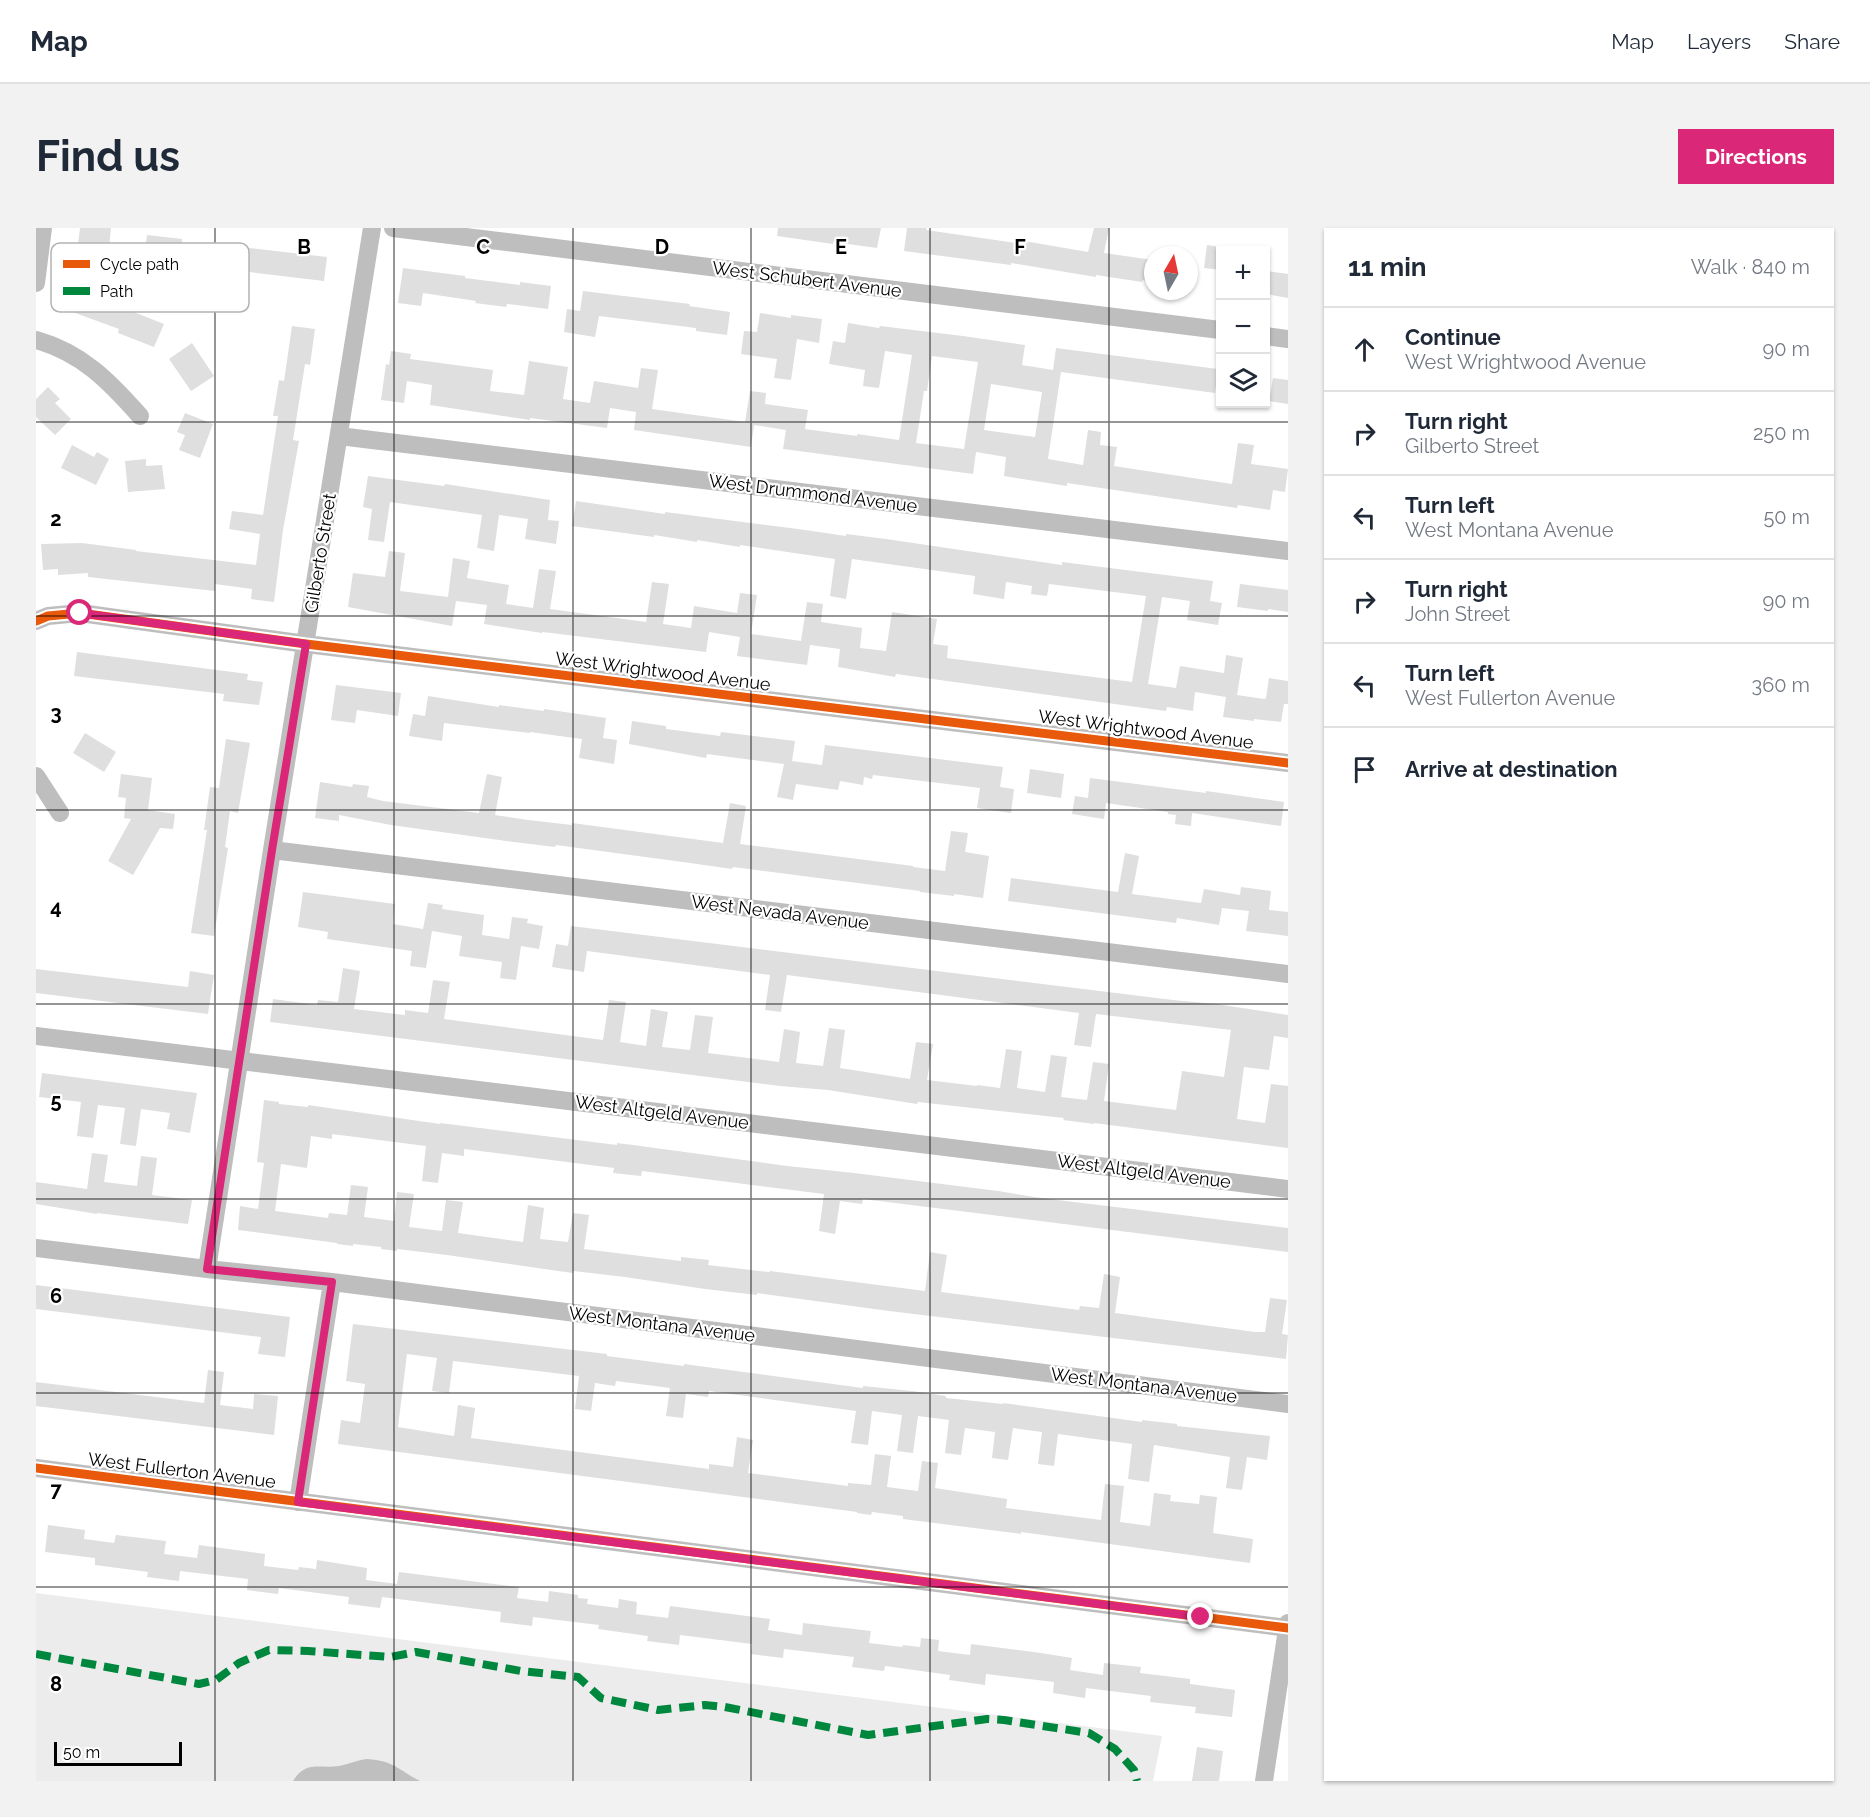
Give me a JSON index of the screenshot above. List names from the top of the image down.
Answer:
{
  "streets": {
    "street": [
      "West Schubert Avenue",
      "West Drummond Avenue",
      "Gilberto Street",
      "West Wrightwood Avenue",
      "West Nevada Avenue",
      "West Altgeld Avenue",
      "West Montana Avenue",
      "West Fullerton Avenue"
    ]
  },
  "crossings": [
    ["West Drummond Avenue", "Gilberto Street"],
    ["Gilberto Street", "West Wrightwood Avenue"],
    ["Gilberto Street", "West Nevada Avenue"],
    ["Gilberto Street", "West Altgeld Avenue"],
    ["Gilberto Street", "West Montana Avenue"]
  ],
  "legend": ["Cycle path", "Path"],
  "scale_bar": "50 m",
  "north": "top",
  "page": {
    "header": "Map",
    "nav": ["Map", "Layers", "Share"],
    "buttons": "Directions",
    "title": "Find us",
    "heading": ["11 min", "Walk · 840 m"],
    "map_buttons": ["+", "−"],
    "list": [
      ["Continue", "West Wrightwood Avenue", "90 m"],
      ["Turn right", "Gilberto Street", "250 m"],
      ["Turn left", "West Montana Avenue", "50 m"],
      ["Turn right", "John Street", "90 m"],
      ["Turn left", "West Fullerton Avenue", "360 m"],
      "Arrive at destination"
    ],
    "scale": "50 m"
  },
  "grid": {
    "columns": [
      "B",
      "C",
      "D",
      "E",
      "F"
    ],
    "rows": [
      "2",
      "3",
      "4",
      "5",
      "6",
      "7",
      "8"
    ]
  }
}
